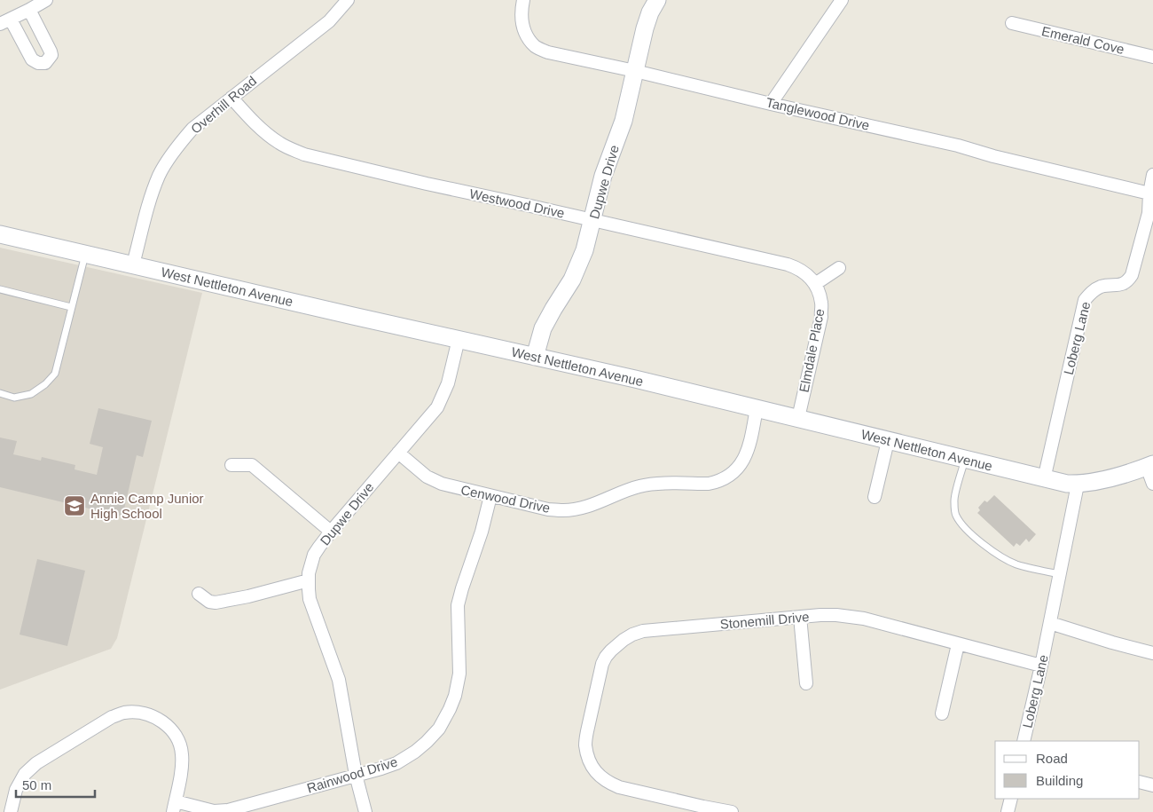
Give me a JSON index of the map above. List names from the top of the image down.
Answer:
{
  "streets": {
    "street": [
      "Emerald Cove",
      "Overhill Road",
      "Tanglewood Drive",
      "Dupwe Drive",
      "Westwood Drive",
      "West Nettleton Avenue",
      "Loberg Lane",
      "Elmdale Place",
      "Cenwood Drive",
      "Stonemill Drive",
      "Rainwood Drive"
    ]
  },
  "crossings": [
    ["Overhill Road", "Westwood Drive"],
    ["Overhill Road", "West Nettleton Avenue"],
    ["Tanglewood Drive", "Dupwe Drive"],
    ["Tanglewood Drive", "Loberg Lane"],
    ["Dupwe Drive", "Westwood Drive"],
    ["Dupwe Drive", "West Nettleton Avenue"],
    ["Dupwe Drive", "Cenwood Drive"],
    ["Dupwe Drive", "Rainwood Drive"],
    ["Westwood Drive", "Elmdale Place"],
    ["West Nettleton Avenue", "Loberg Lane"],
    ["West Nettleton Avenue", "Elmdale Place"],
    ["West Nettleton Avenue", "Cenwood Drive"],
    ["Loberg Lane", "Stonemill Drive"],
    ["Cenwood Drive", "Rainwood Drive"]
  ],
  "places": {
    "school or university": ["Annie Camp Junior High School"]
  },
  "legend": ["Road", "Building"],
  "scale_bar": "50 m"
}
